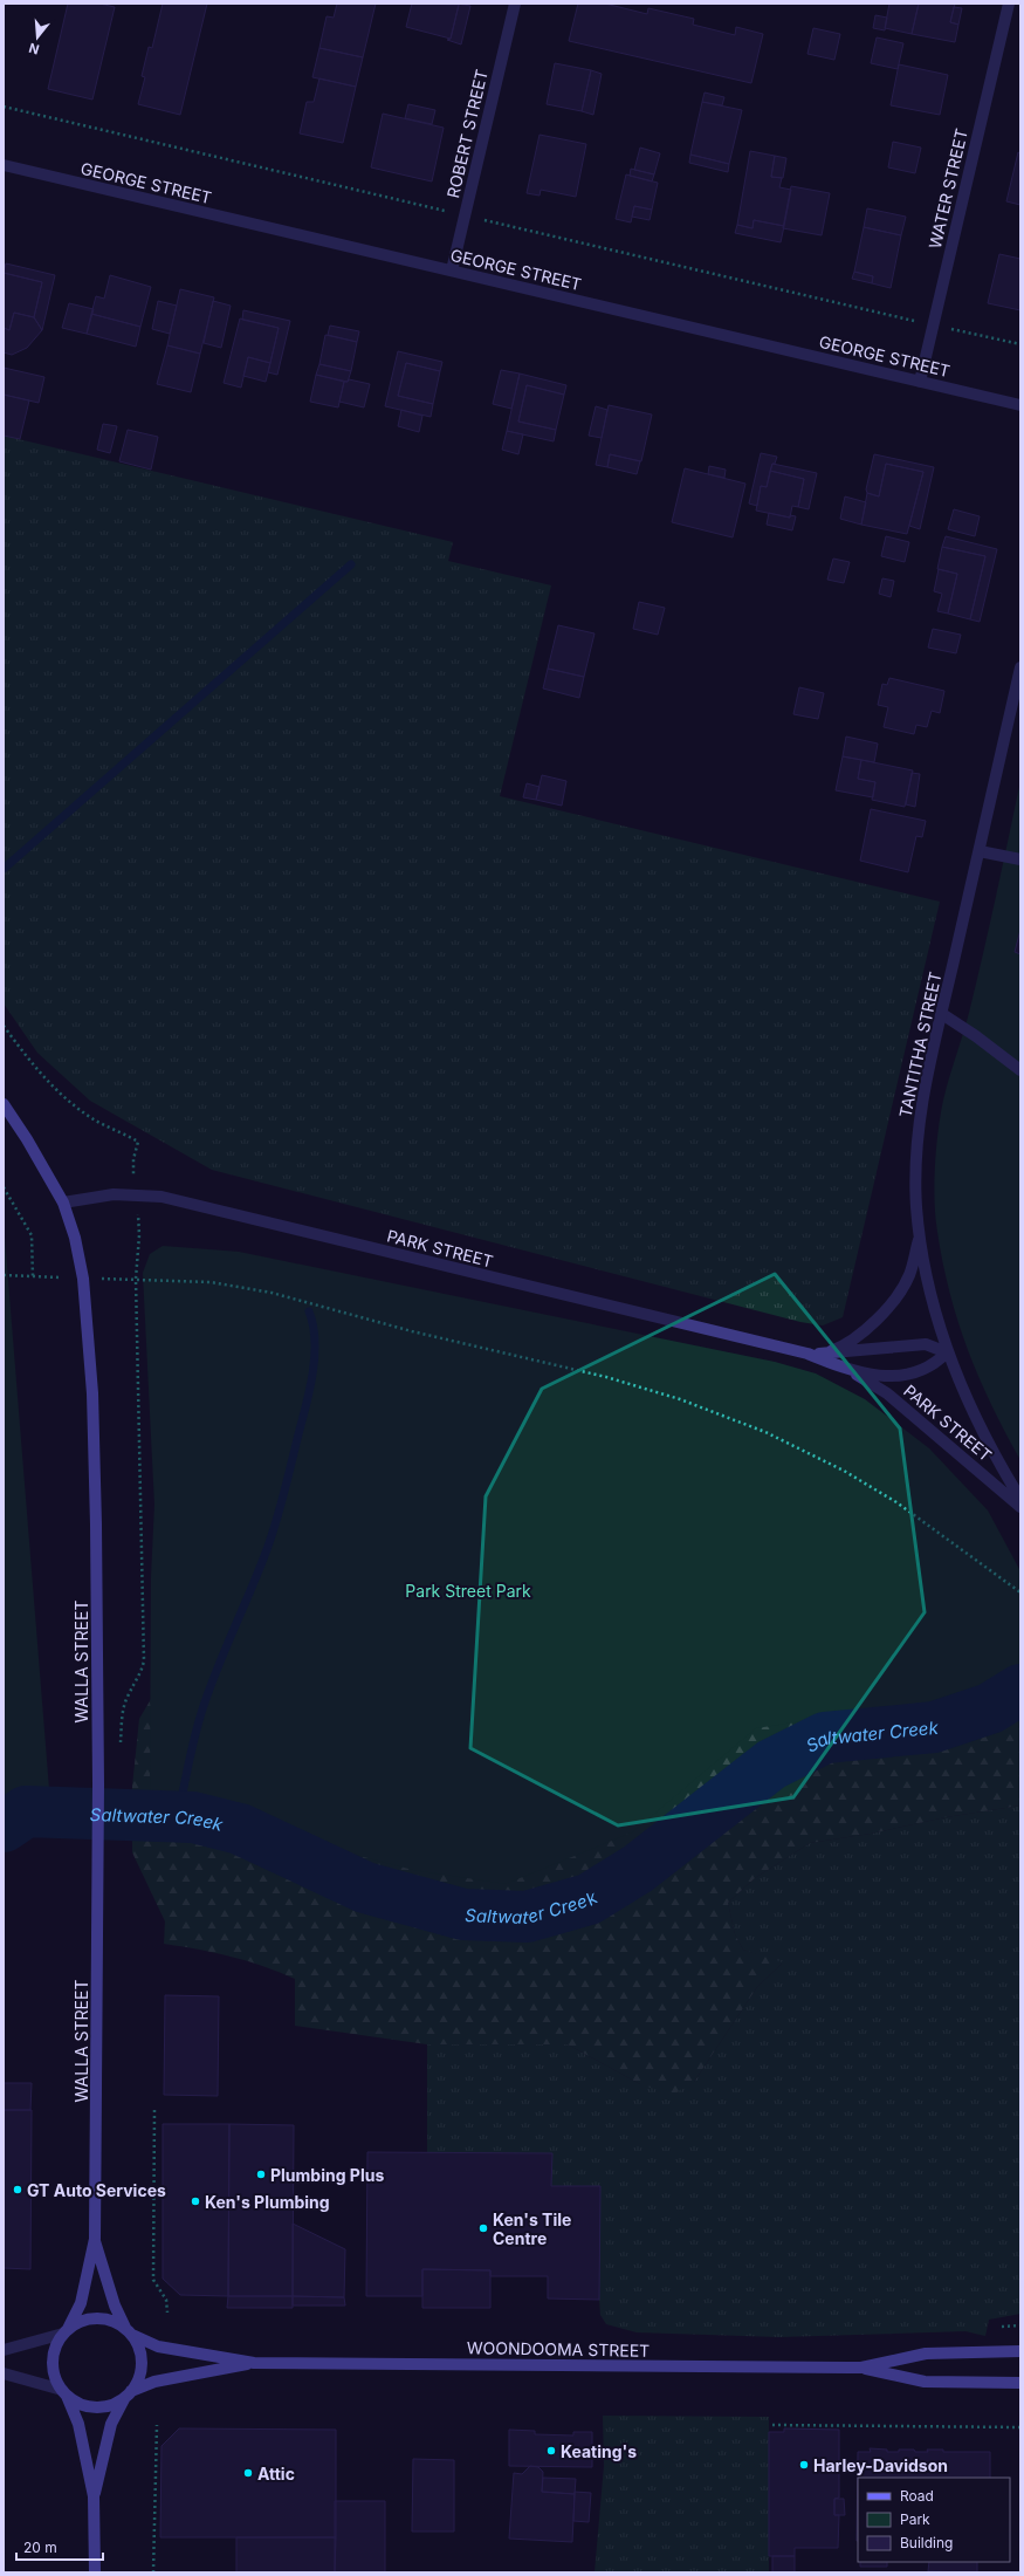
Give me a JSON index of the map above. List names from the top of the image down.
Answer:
{
  "streets": {
    "street": [
      "ROBERT STREET",
      "GEORGE STREET",
      "WATER STREET",
      "TANTITHA STREET",
      "PARK STREET",
      "WALLA STREET",
      "WOONDOOMA STREET"
    ]
  },
  "crossings": [
    ["ROBERT STREET", "GEORGE STREET"],
    ["GEORGE STREET", "WATER STREET"],
    ["TANTITHA STREET", "PARK STREET"],
    ["PARK STREET", "WALLA STREET"],
    ["WALLA STREET", "WOONDOOMA STREET"]
  ],
  "water": ["Saltwater Creek"],
  "parks": ["Park Street Park"],
  "places": [
    "Plumbing Plus",
    "GT Auto Services",
    "Ken's Plumbing",
    "Ken's Tile Centre",
    "Keating's",
    "Harley-Davidson",
    "Attic"
  ],
  "legend": ["Road", "Park", "Building"],
  "scale_bar": "20 m",
  "north": "bottom"
}
